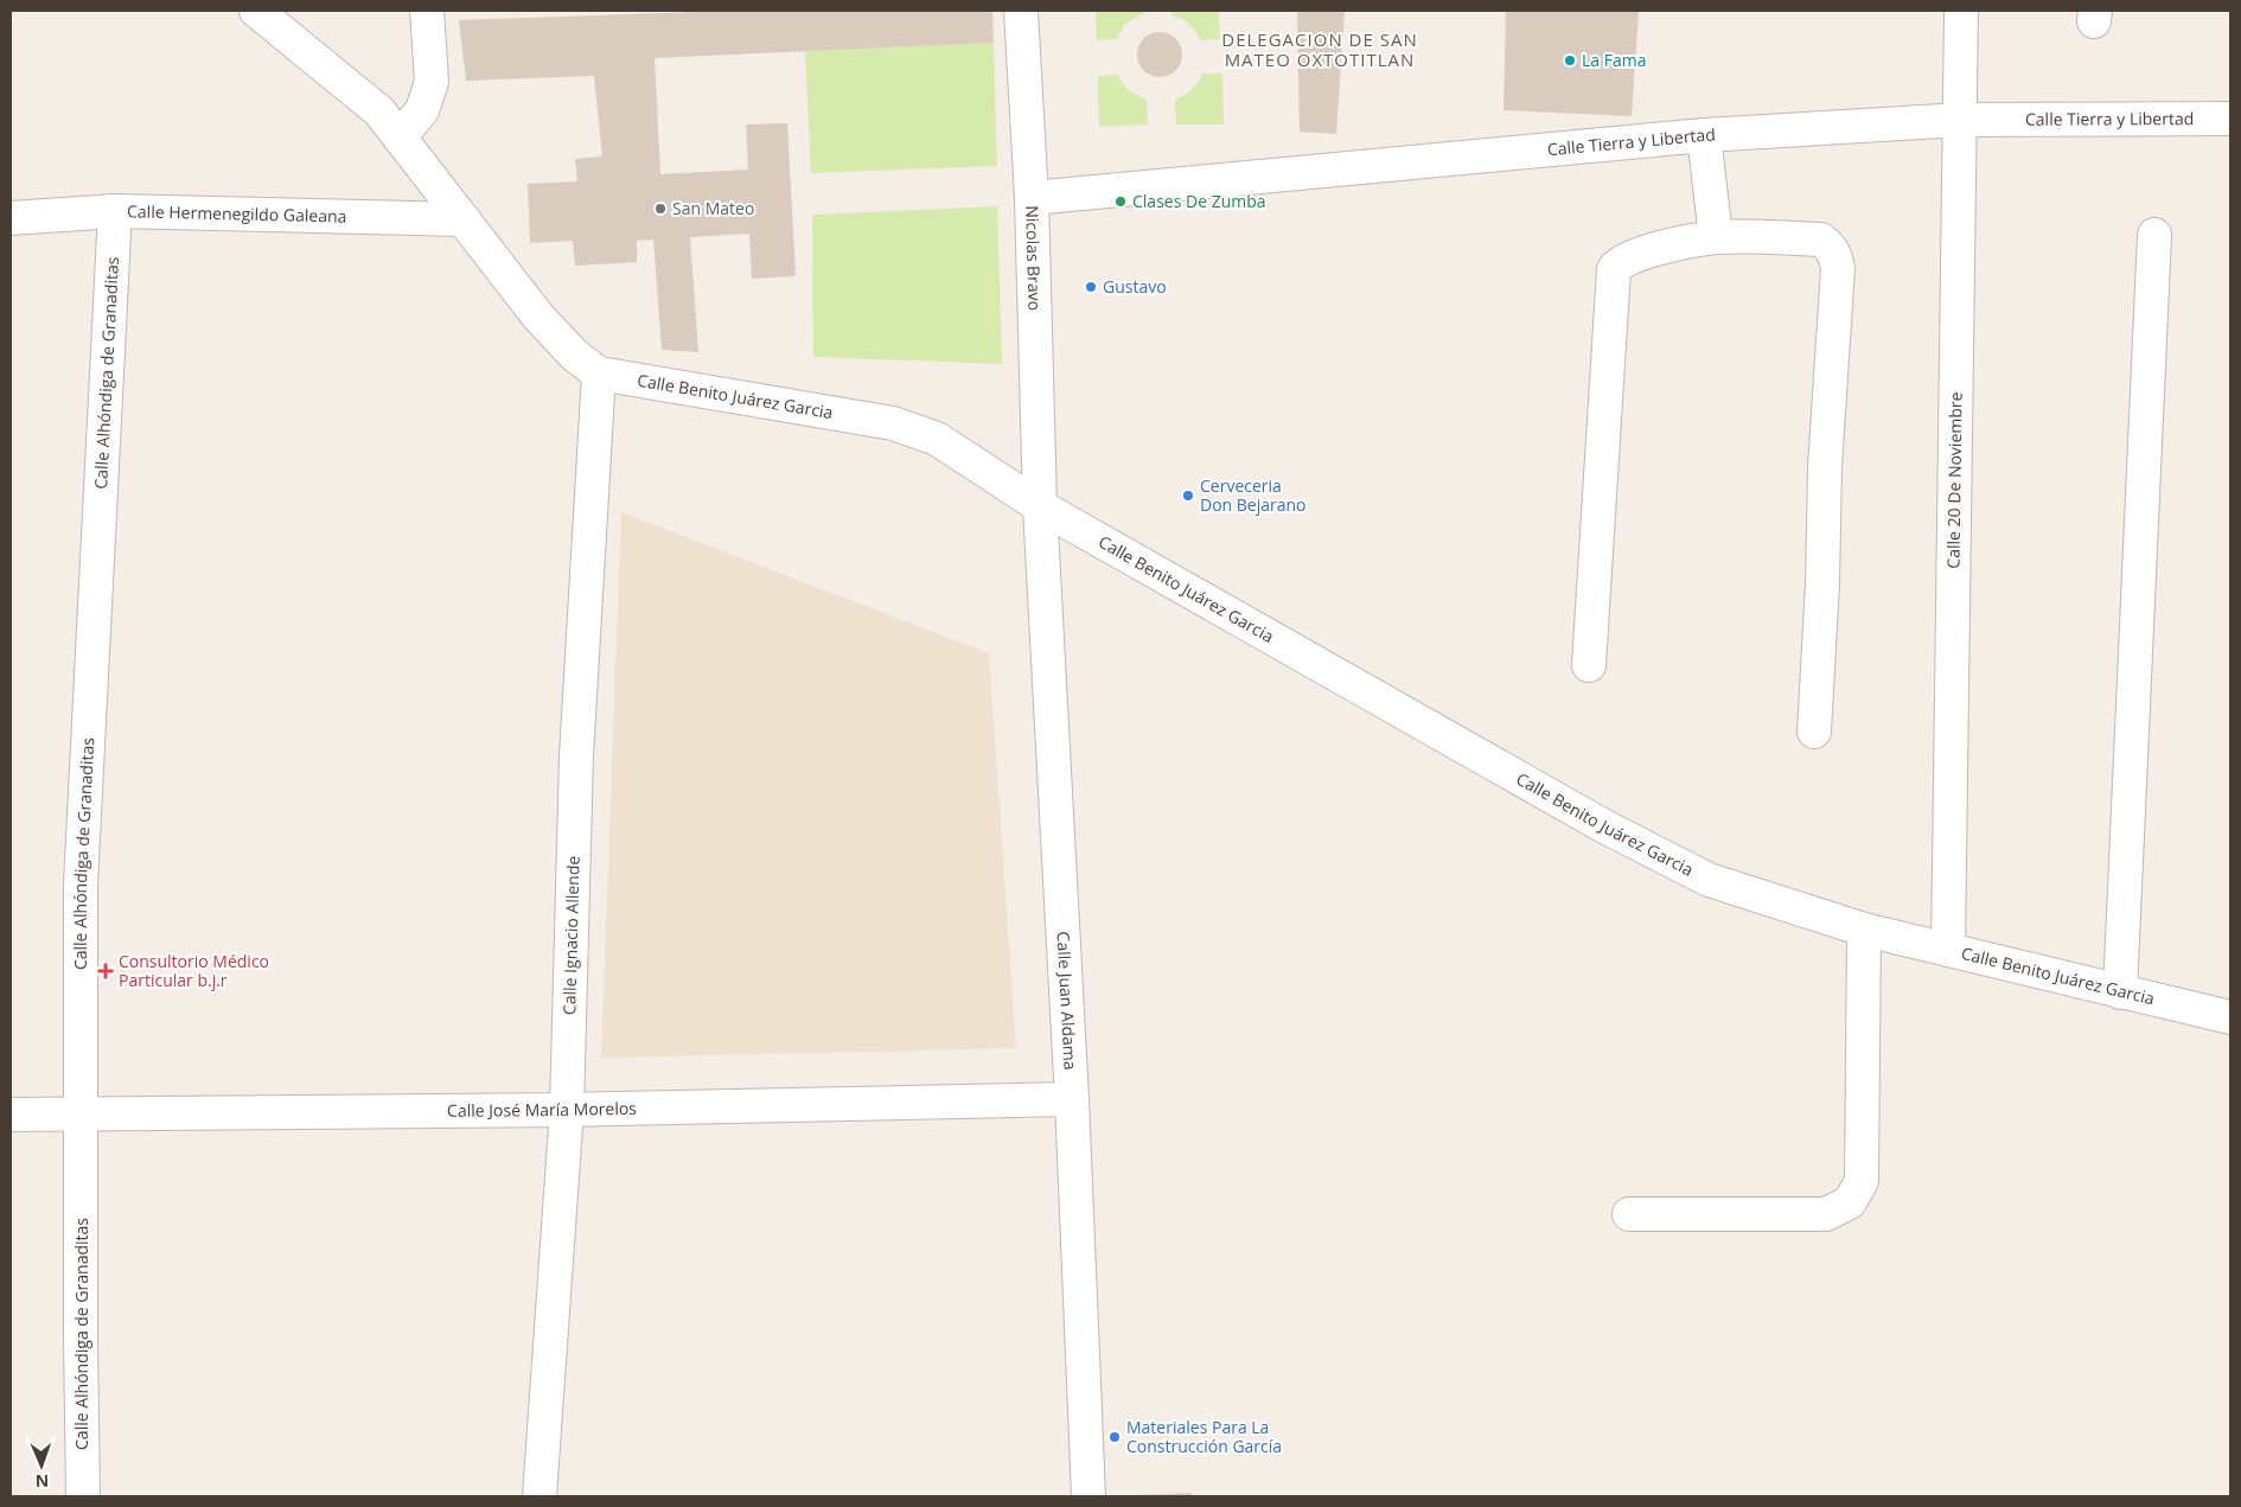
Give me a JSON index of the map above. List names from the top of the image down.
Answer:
{
  "streets": {
    "street": [
      "Calle Tierra y Libertad",
      "Calle Hermenegildo Galeana",
      "Nicolas Bravo",
      "Calle Alhóndiga de Granaditas",
      "Calle Benito Juárez Garcia",
      "Calle 20 De Noviembre",
      "Calle Ignacio Allende",
      "Calle Juan Aldama",
      "Calle José María Morelos"
    ]
  },
  "crossings": [
    ["Calle Tierra y Libertad", "Nicolas Bravo"],
    ["Calle Tierra y Libertad", "Calle 20 De Noviembre"],
    ["Calle Hermenegildo Galeana", "Calle Alhóndiga de Granaditas"],
    ["Calle Hermenegildo Galeana", "Calle Benito Juárez Garcia"],
    ["Nicolas Bravo", "Calle Benito Juárez Garcia"],
    ["Nicolas Bravo", "Calle Juan Aldama"],
    ["Calle Alhóndiga de Granaditas", "Calle José María Morelos"],
    ["Calle Benito Juárez Garcia", "Calle 20 De Noviembre"],
    ["Calle Benito Juárez Garcia", "Calle Ignacio Allende"],
    ["Calle Benito Juárez Garcia", "Calle Juan Aldama"],
    ["Calle Ignacio Allende", "Calle José María Morelos"],
    ["Calle Juan Aldama", "Calle José María Morelos"]
  ],
  "districts": ["DELEGACION DE SAN MATEO OXTOTITLAN"],
  "places": {
    "other": [
      "La Fama",
      "Clases De Zumba",
      "San Mateo",
      "Gustavo",
      "Cerveceria Don Bejarano",
      "Materiales Para La Construcción García"
    ],
    "health": ["Consultorio Médico Particular b.j.r"]
  },
  "north": "bottom"
}
